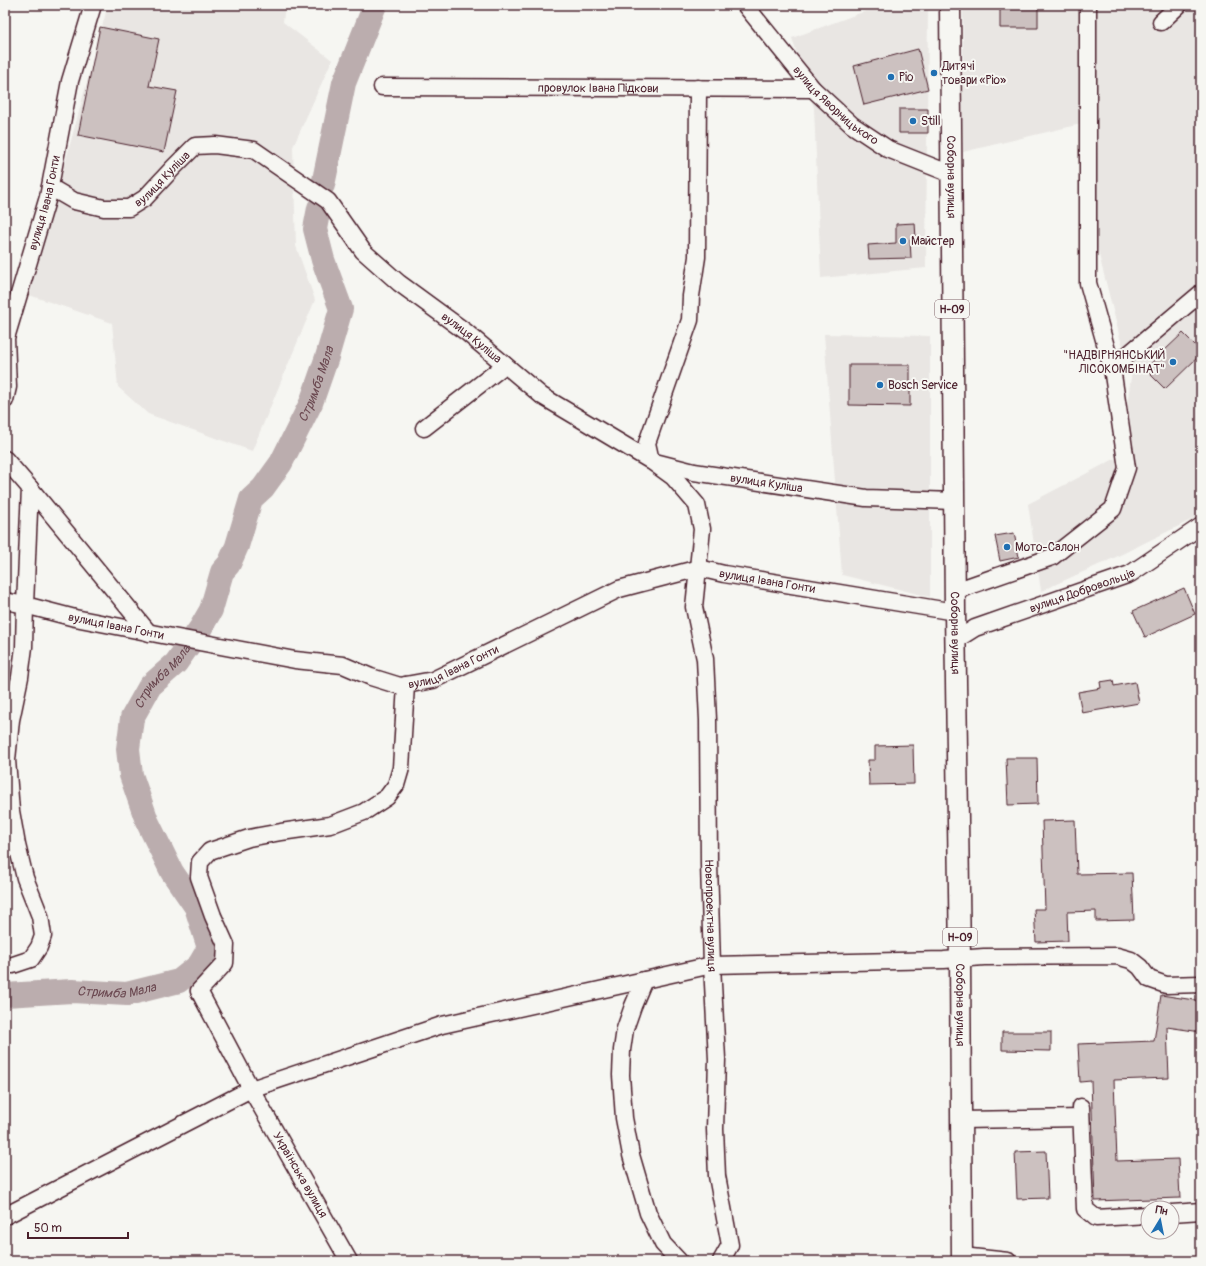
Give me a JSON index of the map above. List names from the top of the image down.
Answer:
{
  "streets": {
    "main road": ["Соборна вулиця", "Н-09"],
    "street": [
      "провулок Івана Підкови",
      "вулиця Яворницького",
      "вулиця Куліша",
      "вулиця Івана Гонти",
      "вулиця Добровольців",
      "Новопроектна вулиця",
      "Українська вулиця"
    ]
  },
  "crossings": [
    ["провулок Івана Підкови", "вулиця Яворницького"],
    ["вулиця Яворницького", "Соборна вулиця"],
    ["Соборна вулиця", "вулиця Куліша"],
    ["Соборна вулиця", "вулиця Івана Гонти"],
    ["Соборна вулиця", "вулиця Добровольців"],
    ["вулиця Куліша", "вулиця Івана Гонти"],
    ["вулиця Куліша", "Новопроектна вулиця"],
    ["вулиця Івана Гонти", "Новопроектна вулиця"],
    ["вулиця Івана Гонти", "Українська вулиця"]
  ],
  "water": ["Стримба Мала"],
  "places": [
    "Дитячі товари «Ріо»",
    "Ріо",
    "Still",
    "Майстер",
    "\"НАДВІРНЯНСЬКИЙ ЛІСОКОМБІНАТ\"",
    "Bosch Service",
    "Мото-Салон"
  ],
  "scale_bar": "50 m",
  "north": "top"
}
